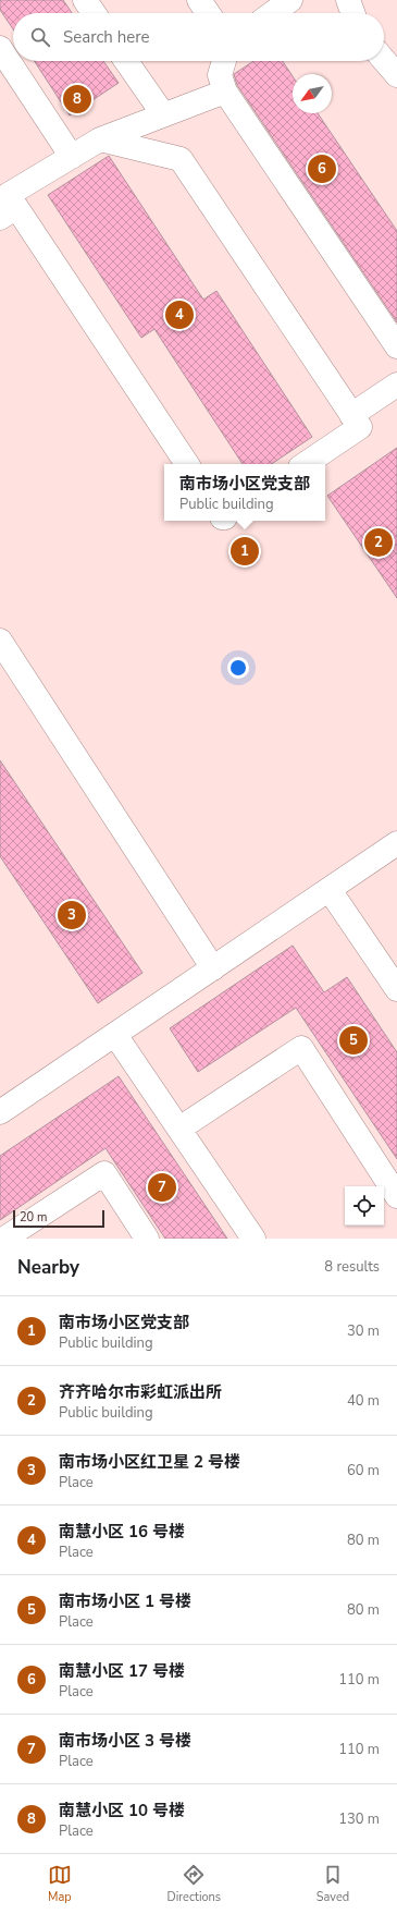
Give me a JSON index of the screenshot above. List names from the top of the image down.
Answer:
{
  "scale_bar": "20 m",
  "north": "bottom left",
  "page": {
    "search": "Search here",
    "pins": [
      "8",
      "6",
      "4",
      "2",
      "1",
      "3",
      "5",
      "7"
    ],
    "popup": ["南市场小区党支部", "Public building"],
    "scale": "20 m",
    "heading": ["Nearby", "8 results"],
    "list": [
      {
        "mark": "1",
        "name": "南市场小区党支部",
        "note": "Public building",
        "value": "30 m"
      },
      {
        "mark": "2",
        "name": "齐齐哈尔市彩虹派出所",
        "note": "Public building",
        "value": "40 m"
      },
      {
        "mark": "3",
        "name": "南市场小区红卫星 2 号楼",
        "note": "Place",
        "value": "60 m"
      },
      {
        "mark": "4",
        "name": "南慧小区 16 号楼",
        "note": "Place",
        "value": "80 m"
      },
      {
        "mark": "5",
        "name": "南市场小区 1 号楼",
        "note": "Place",
        "value": "80 m"
      },
      {
        "mark": "6",
        "name": "南慧小区 17 号楼",
        "note": "Place",
        "value": "110 m"
      },
      {
        "mark": "7",
        "name": "南市场小区 3 号楼",
        "note": "Place",
        "value": "110 m"
      },
      {
        "mark": "8",
        "name": "南慧小区 10 号楼",
        "note": "Place",
        "value": "130 m"
      }
    ],
    "nav": ["Map", "Directions", "Saved"]
  }
}
